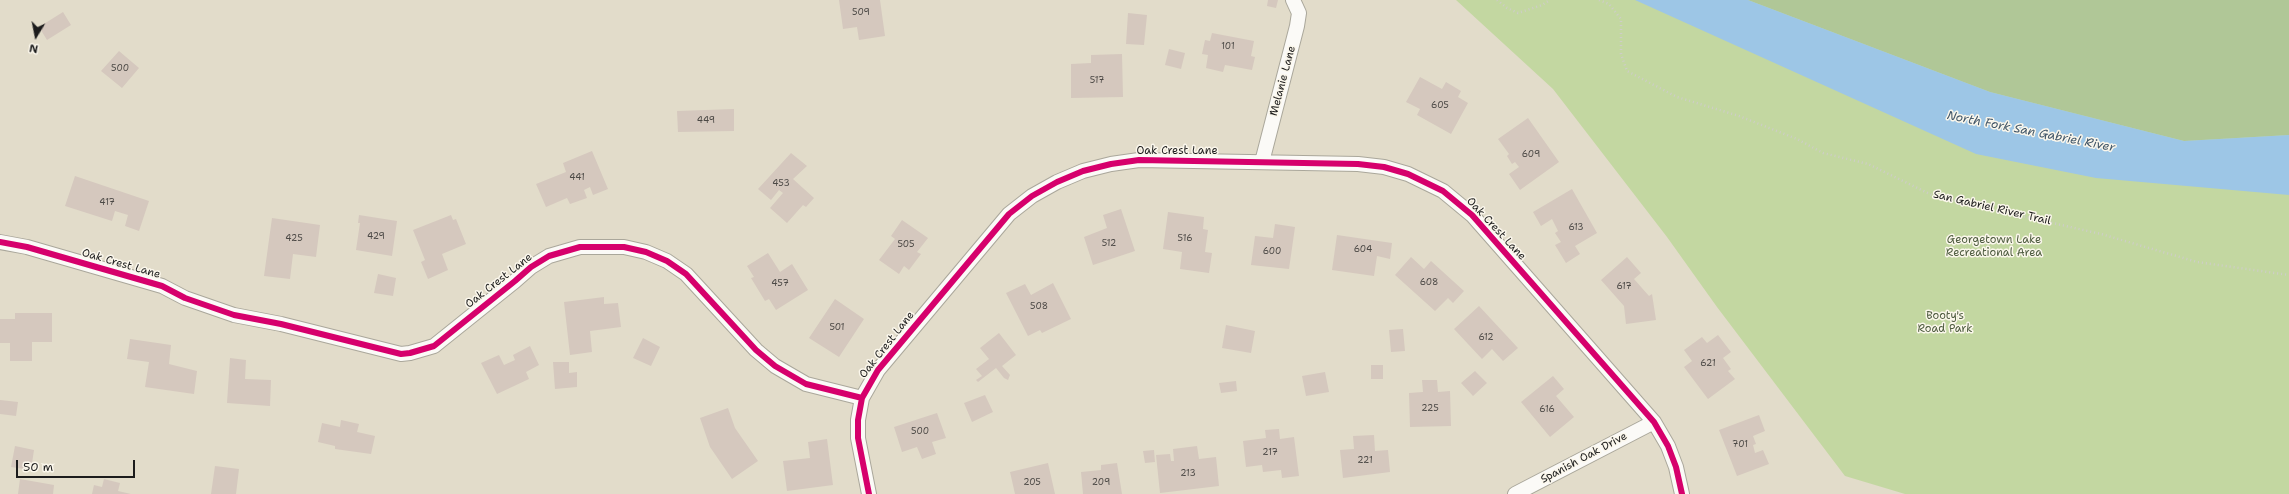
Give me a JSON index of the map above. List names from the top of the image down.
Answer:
{
  "streets": {
    "street": ["Melanie Lane", "Oak Crest Lane", "Spanish Oak Drive"],
    "path": ["San Gabriel River Trail"]
  },
  "crossings": [
    ["Melanie Lane", "Oak Crest Lane"],
    ["Oak Crest Lane", "Spanish Oak Drive"]
  ],
  "water": ["North Fork San Gabriel River"],
  "parks": ["Georgetown Lake Recreational Area", "Booty's Road Park"],
  "house_numbers": [
    "509",
    "101",
    "500",
    "517",
    "605",
    "449",
    "609",
    "441",
    "453",
    "417",
    "613",
    "429",
    "425",
    "516",
    "512",
    "505",
    "604",
    "600",
    "608",
    "457",
    "617",
    "508",
    "501",
    "612",
    "621",
    "225",
    "616",
    "500",
    "701",
    "217",
    "221",
    "213",
    "205",
    "209"
  ],
  "scale_bar": "50 m",
  "north": "bottom"
}
